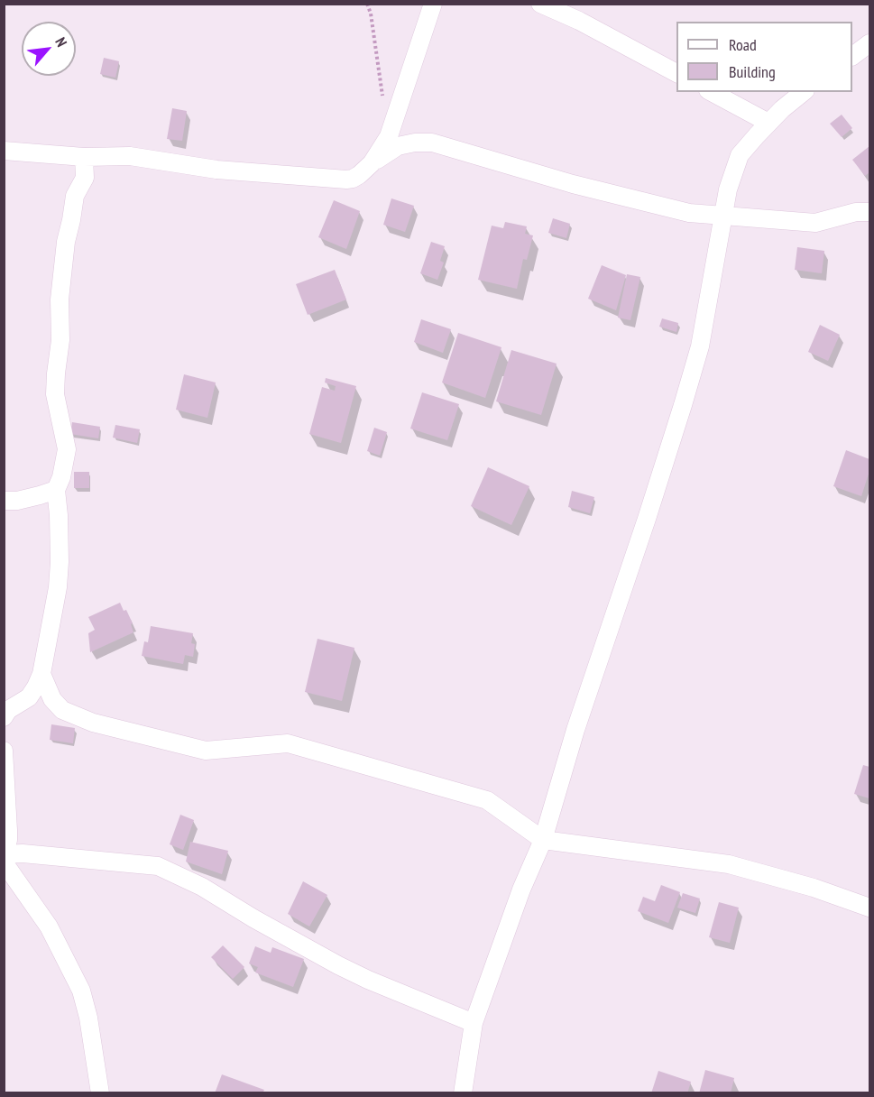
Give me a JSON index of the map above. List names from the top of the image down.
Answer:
{
  "legend": ["Road", "Building"],
  "north": "top right"
}
